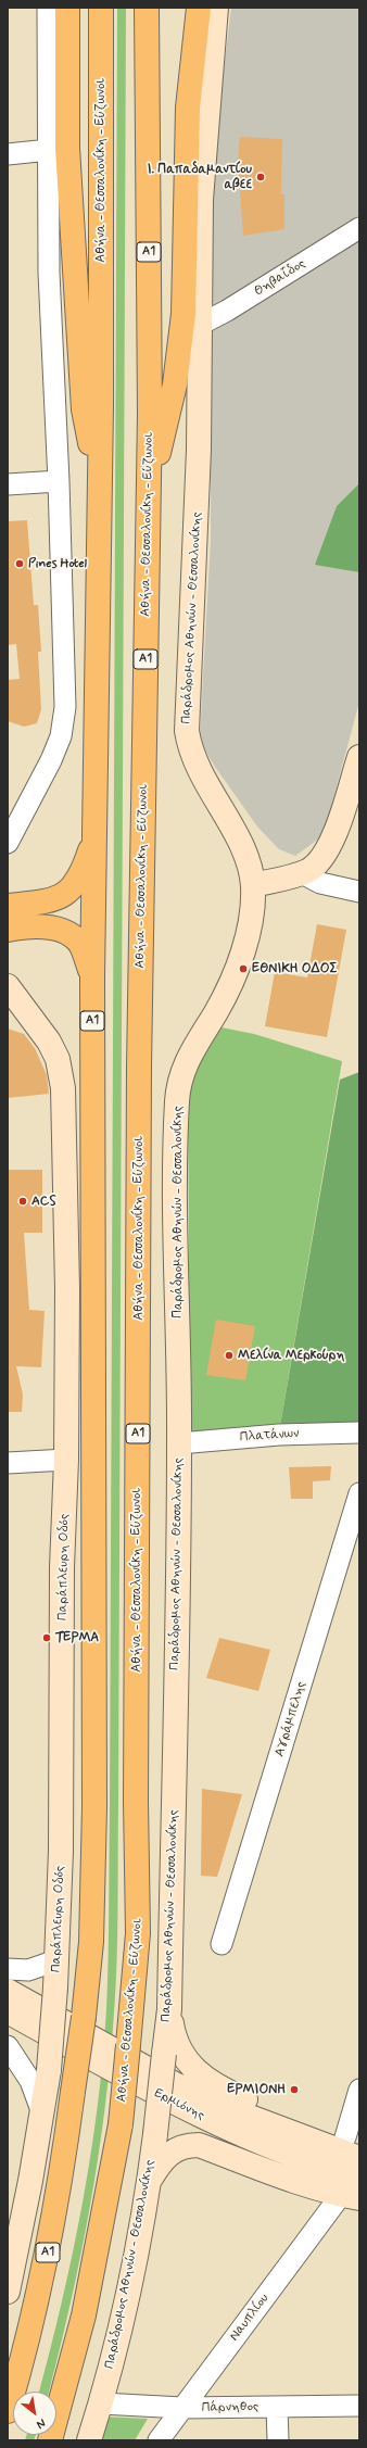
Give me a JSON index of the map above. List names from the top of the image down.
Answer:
{
  "streets": {
    "highway": ["Αθήνα - Θεσσαλονίκη - Εύζωνοι", "Α1"],
    "main road": ["Παράδρομος Αθηνών - Θεσσαλονίκης", "Παράπλευρη Οδός", "Ερμιόνης"],
    "street": [
      "Θηβαΐδος",
      "Πλατάνων",
      "Αγράμπελης",
      "Ναυπλίου",
      "Πάρνηθος"
    ]
  },
  "crossings": [
    ["Θηβαΐδος", "Παράδρομος Αθηνών - Θεσσαλονίκης"],
    ["Παράδρομος Αθηνών - Θεσσαλονίκης", "Πλατάνων"],
    ["Παράδρομος Αθηνών - Θεσσαλονίκης", "Πάρνηθος"],
    ["Ναυπλίου", "Πάρνηθος"]
  ],
  "places": [
    "Ι. Παπαδαμαντίου αβεε",
    "Pines Hotel",
    "ΕΘΝΙΚΗ ΟΔΟΣ",
    "ACS",
    "Μελίνα Μερκούρη",
    "ΤΕΡΜΑ",
    "ΕΡΜΙΟΝΗ"
  ],
  "north": "bottom right"
}
